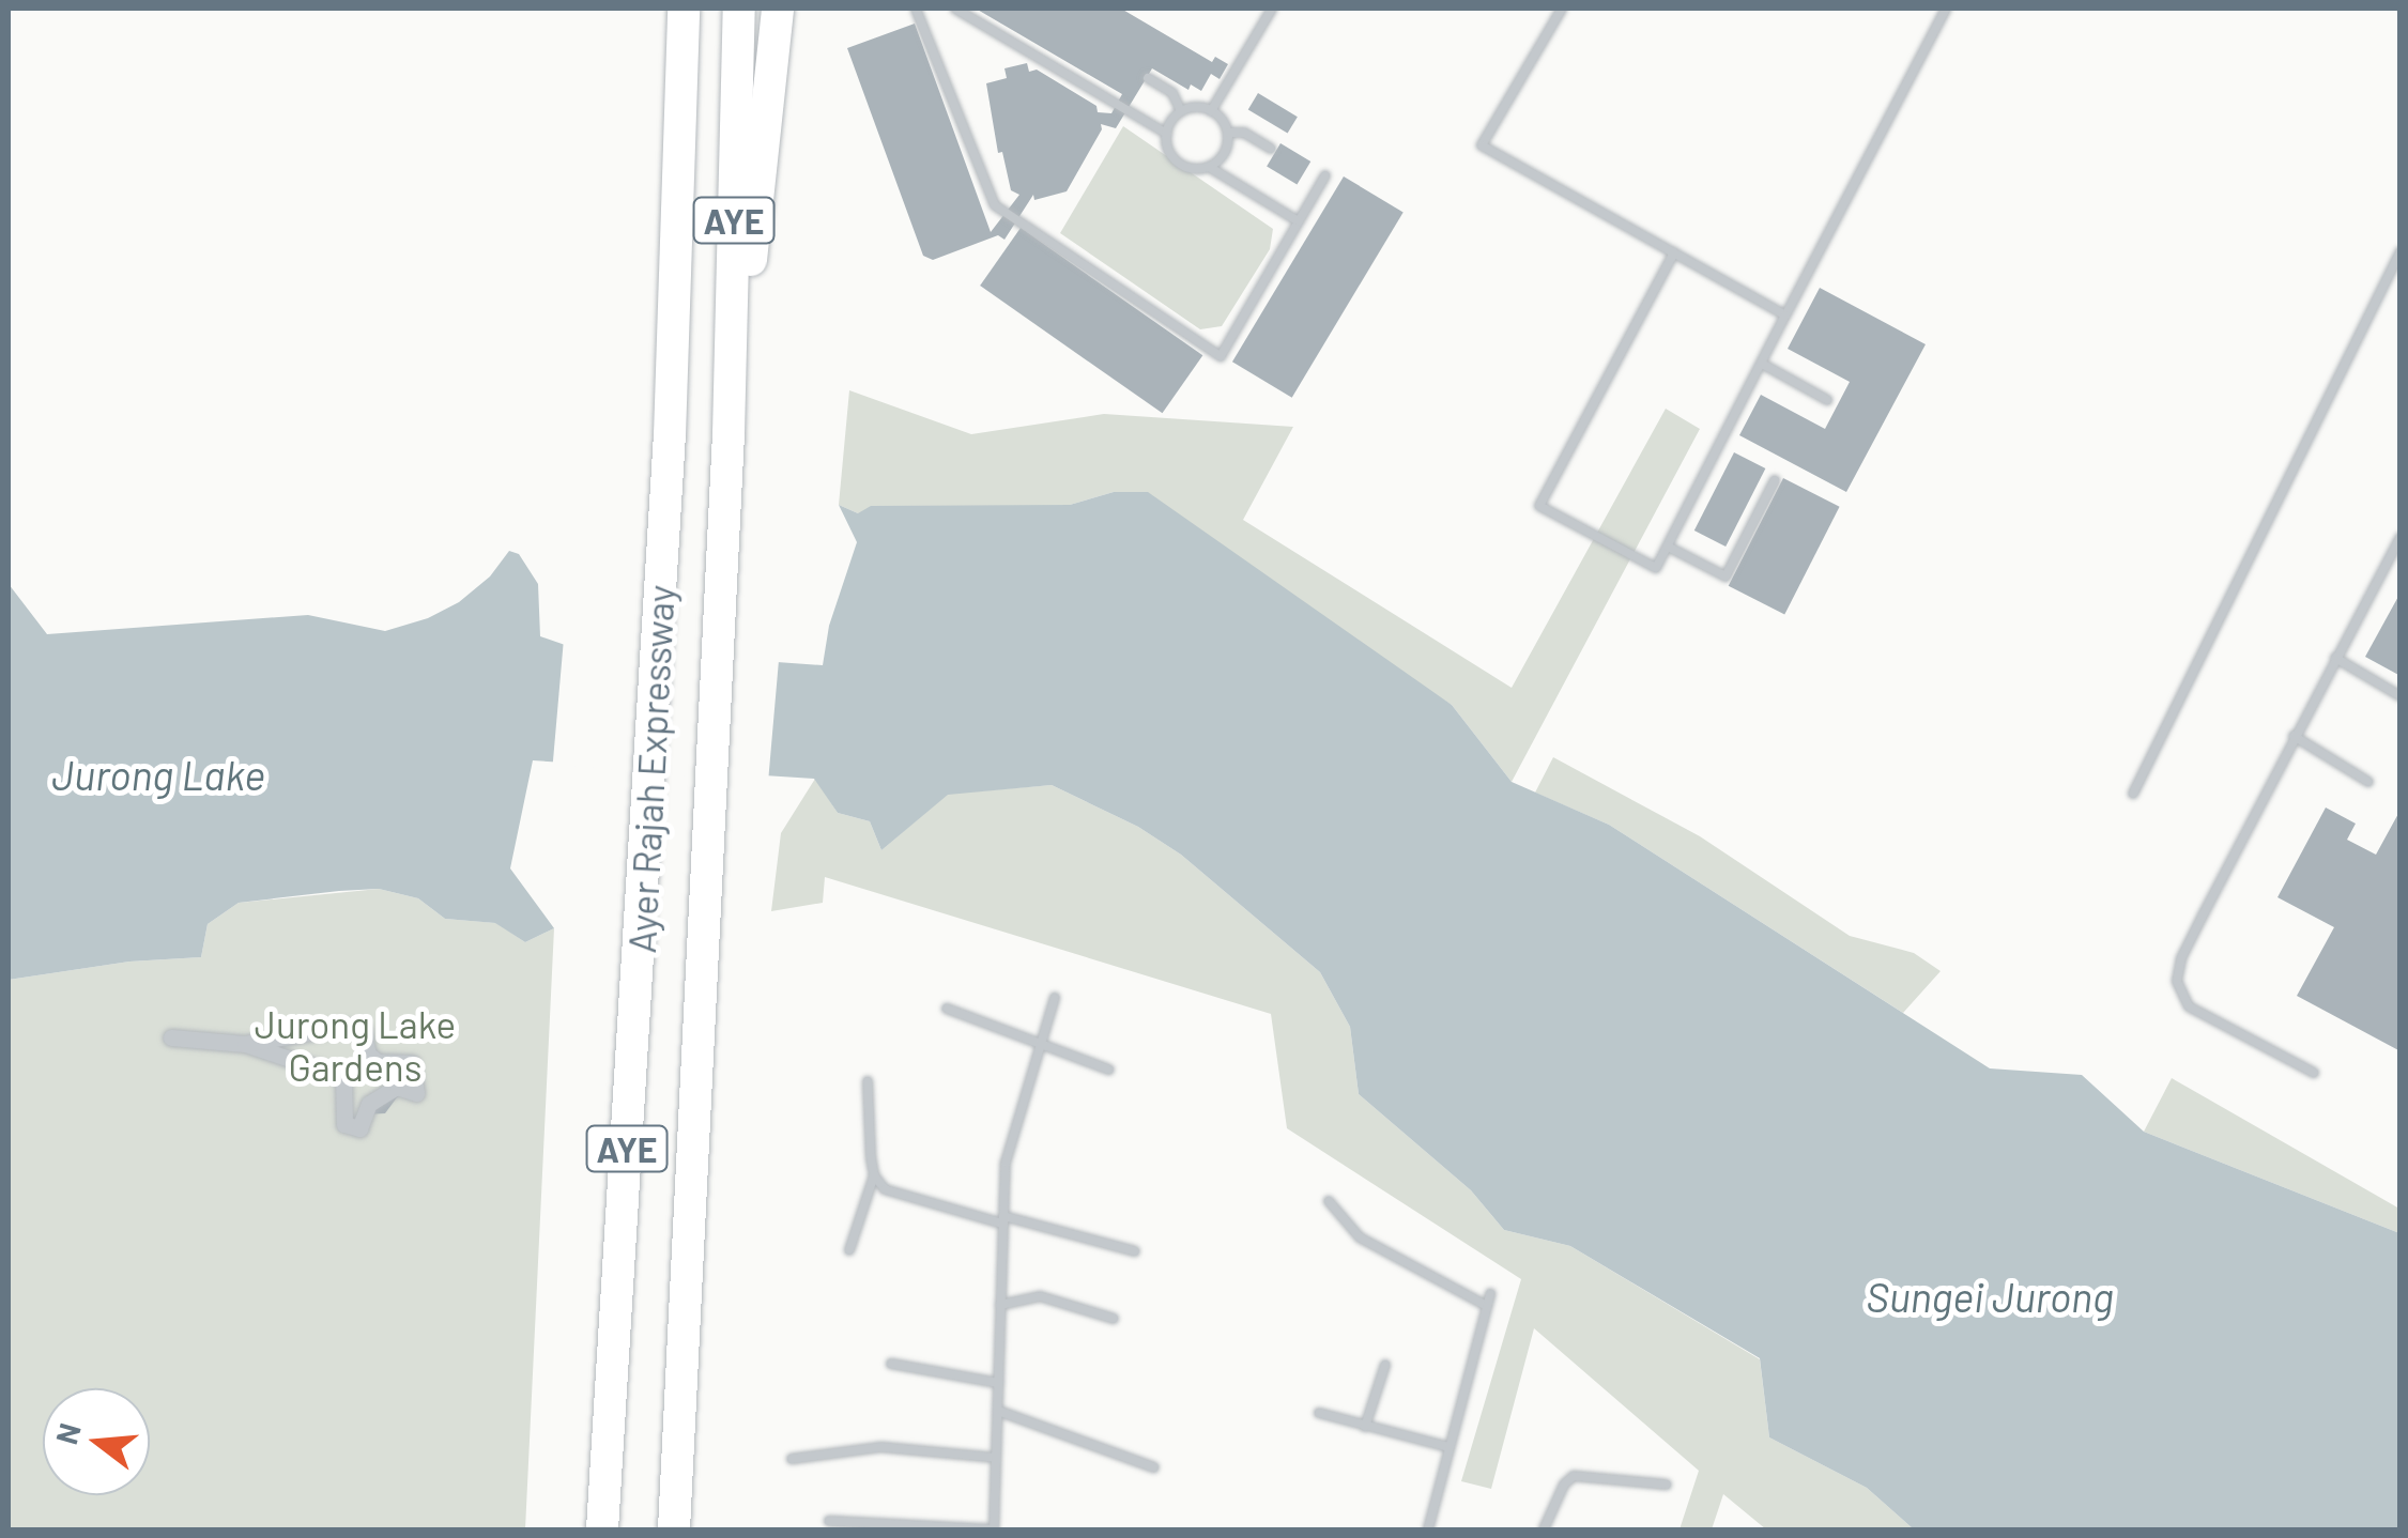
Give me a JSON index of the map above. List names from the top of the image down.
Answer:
{
  "streets": {
    "highway": ["AYE", "Ayer Rajah Expressway"]
  },
  "water": ["Jurong Lake", "Sungei Jurong"],
  "parks": ["Jurong Lake Gardens"],
  "north": "left"
}
